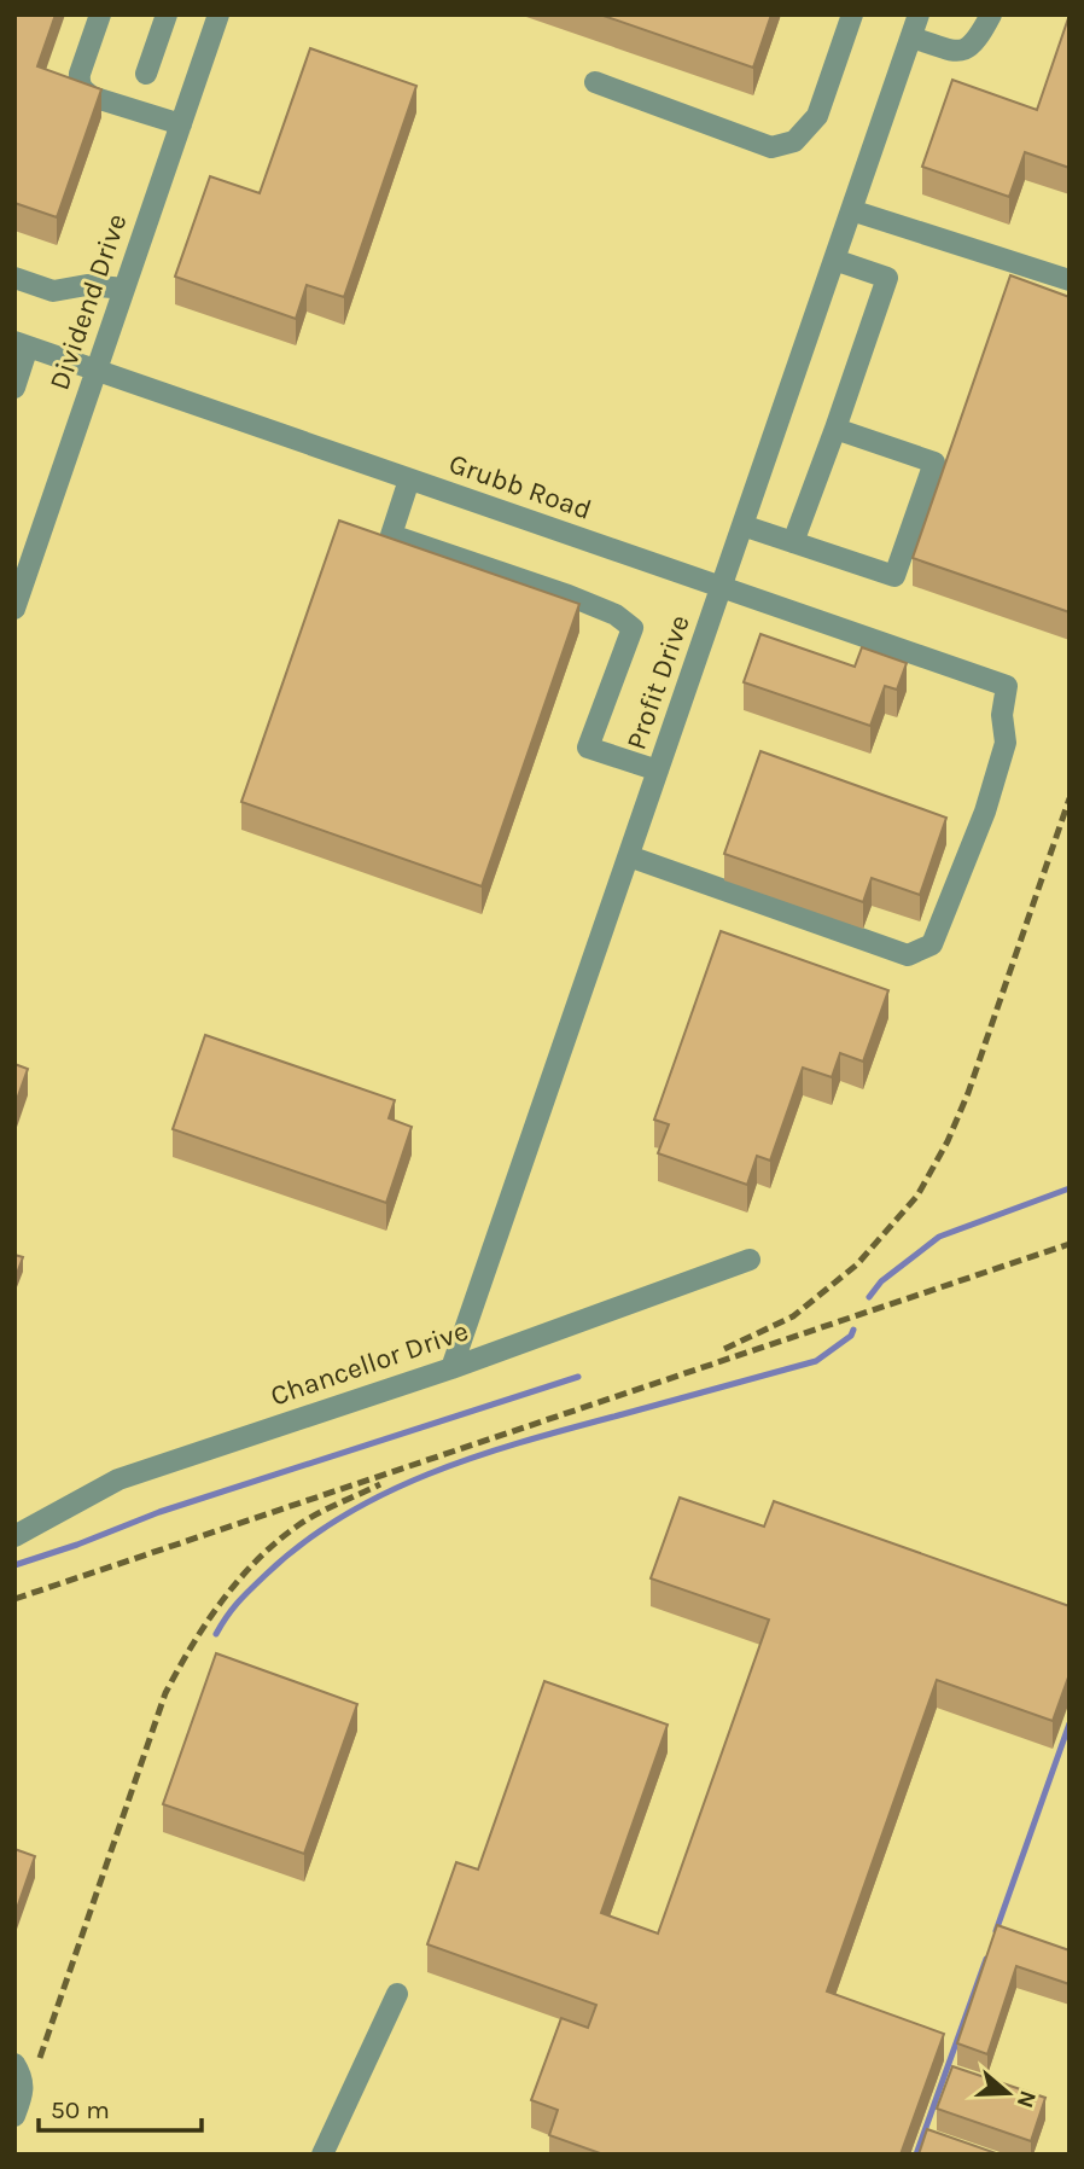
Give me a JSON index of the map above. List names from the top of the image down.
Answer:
{
  "streets": {
    "street": [
      "Dividend Drive",
      "Grubb Road",
      "Profit Drive",
      "Chancellor Drive"
    ]
  },
  "crossings": [
    ["Dividend Drive", "Grubb Road"],
    ["Grubb Road", "Profit Drive"],
    ["Profit Drive", "Chancellor Drive"]
  ],
  "scale_bar": "50 m",
  "north": "right"
}
